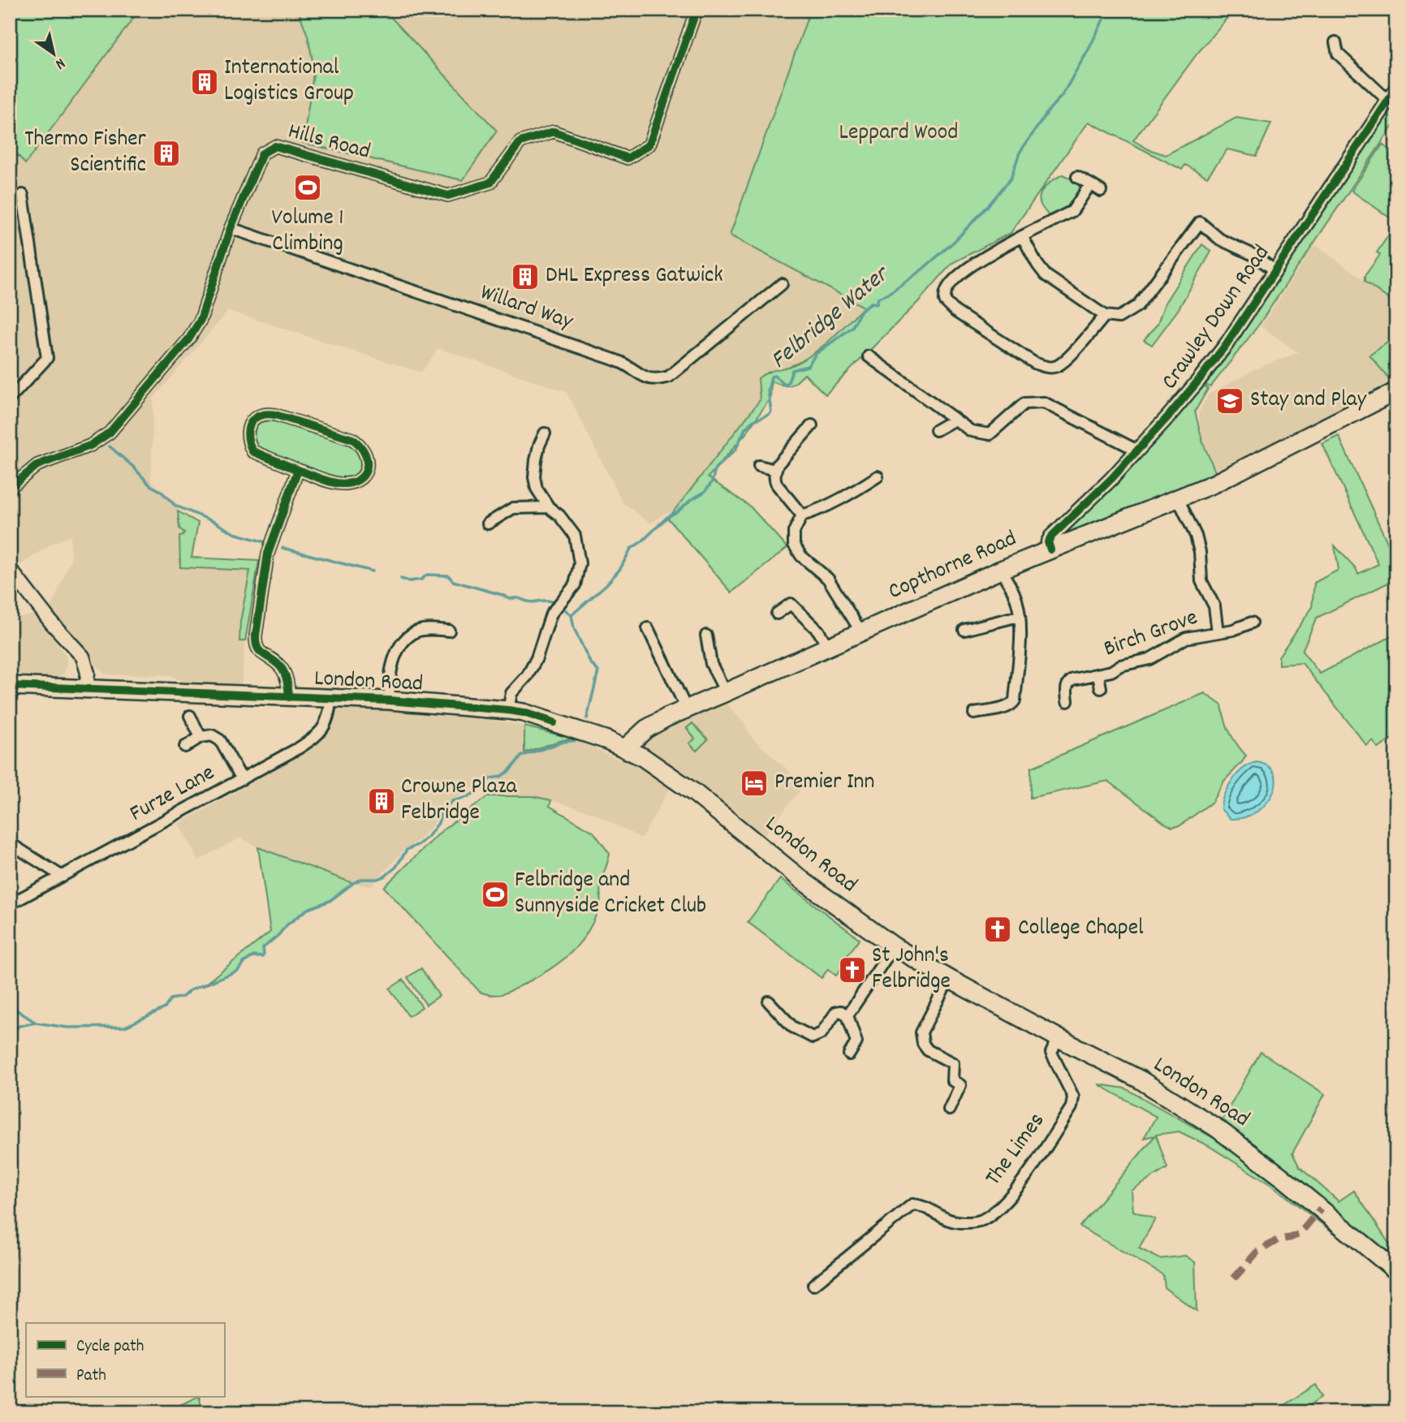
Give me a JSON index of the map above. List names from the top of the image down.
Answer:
{
  "streets": {
    "highway": ["Copthorne Road", "London Road"],
    "street": [
      "Hills Road",
      "Willard Way",
      "Crawley Down Road",
      "Birch Grove",
      "Furze Lane",
      "The Limes"
    ]
  },
  "crossings": [
    ["Hills Road", "Willard Way"],
    ["Crawley Down Road", "Copthorne Road"],
    ["Copthorne Road", "Birch Grove"],
    ["Copthorne Road", "London Road"],
    ["London Road", "Furze Lane"],
    ["London Road", "The Limes"]
  ],
  "water": ["Felbridge Water"],
  "parks": ["Leppard Wood"],
  "places": {
    "building": [
      "International Logistics Group",
      "Thermo Fisher Scientific",
      "DHL Express Gatwick",
      "Crowne Plaza Felbridge"
    ],
    "sports": ["Volume 1 Climbing", "Felbridge and Sunnyside Cricket Club"],
    "school or university": ["Stay and Play"],
    "hotel": ["Premier Inn"],
    "church": ["College Chapel", "St John's Felbridge"]
  },
  "legend": ["Cycle path", "Path"],
  "north": "bottom right"
}
